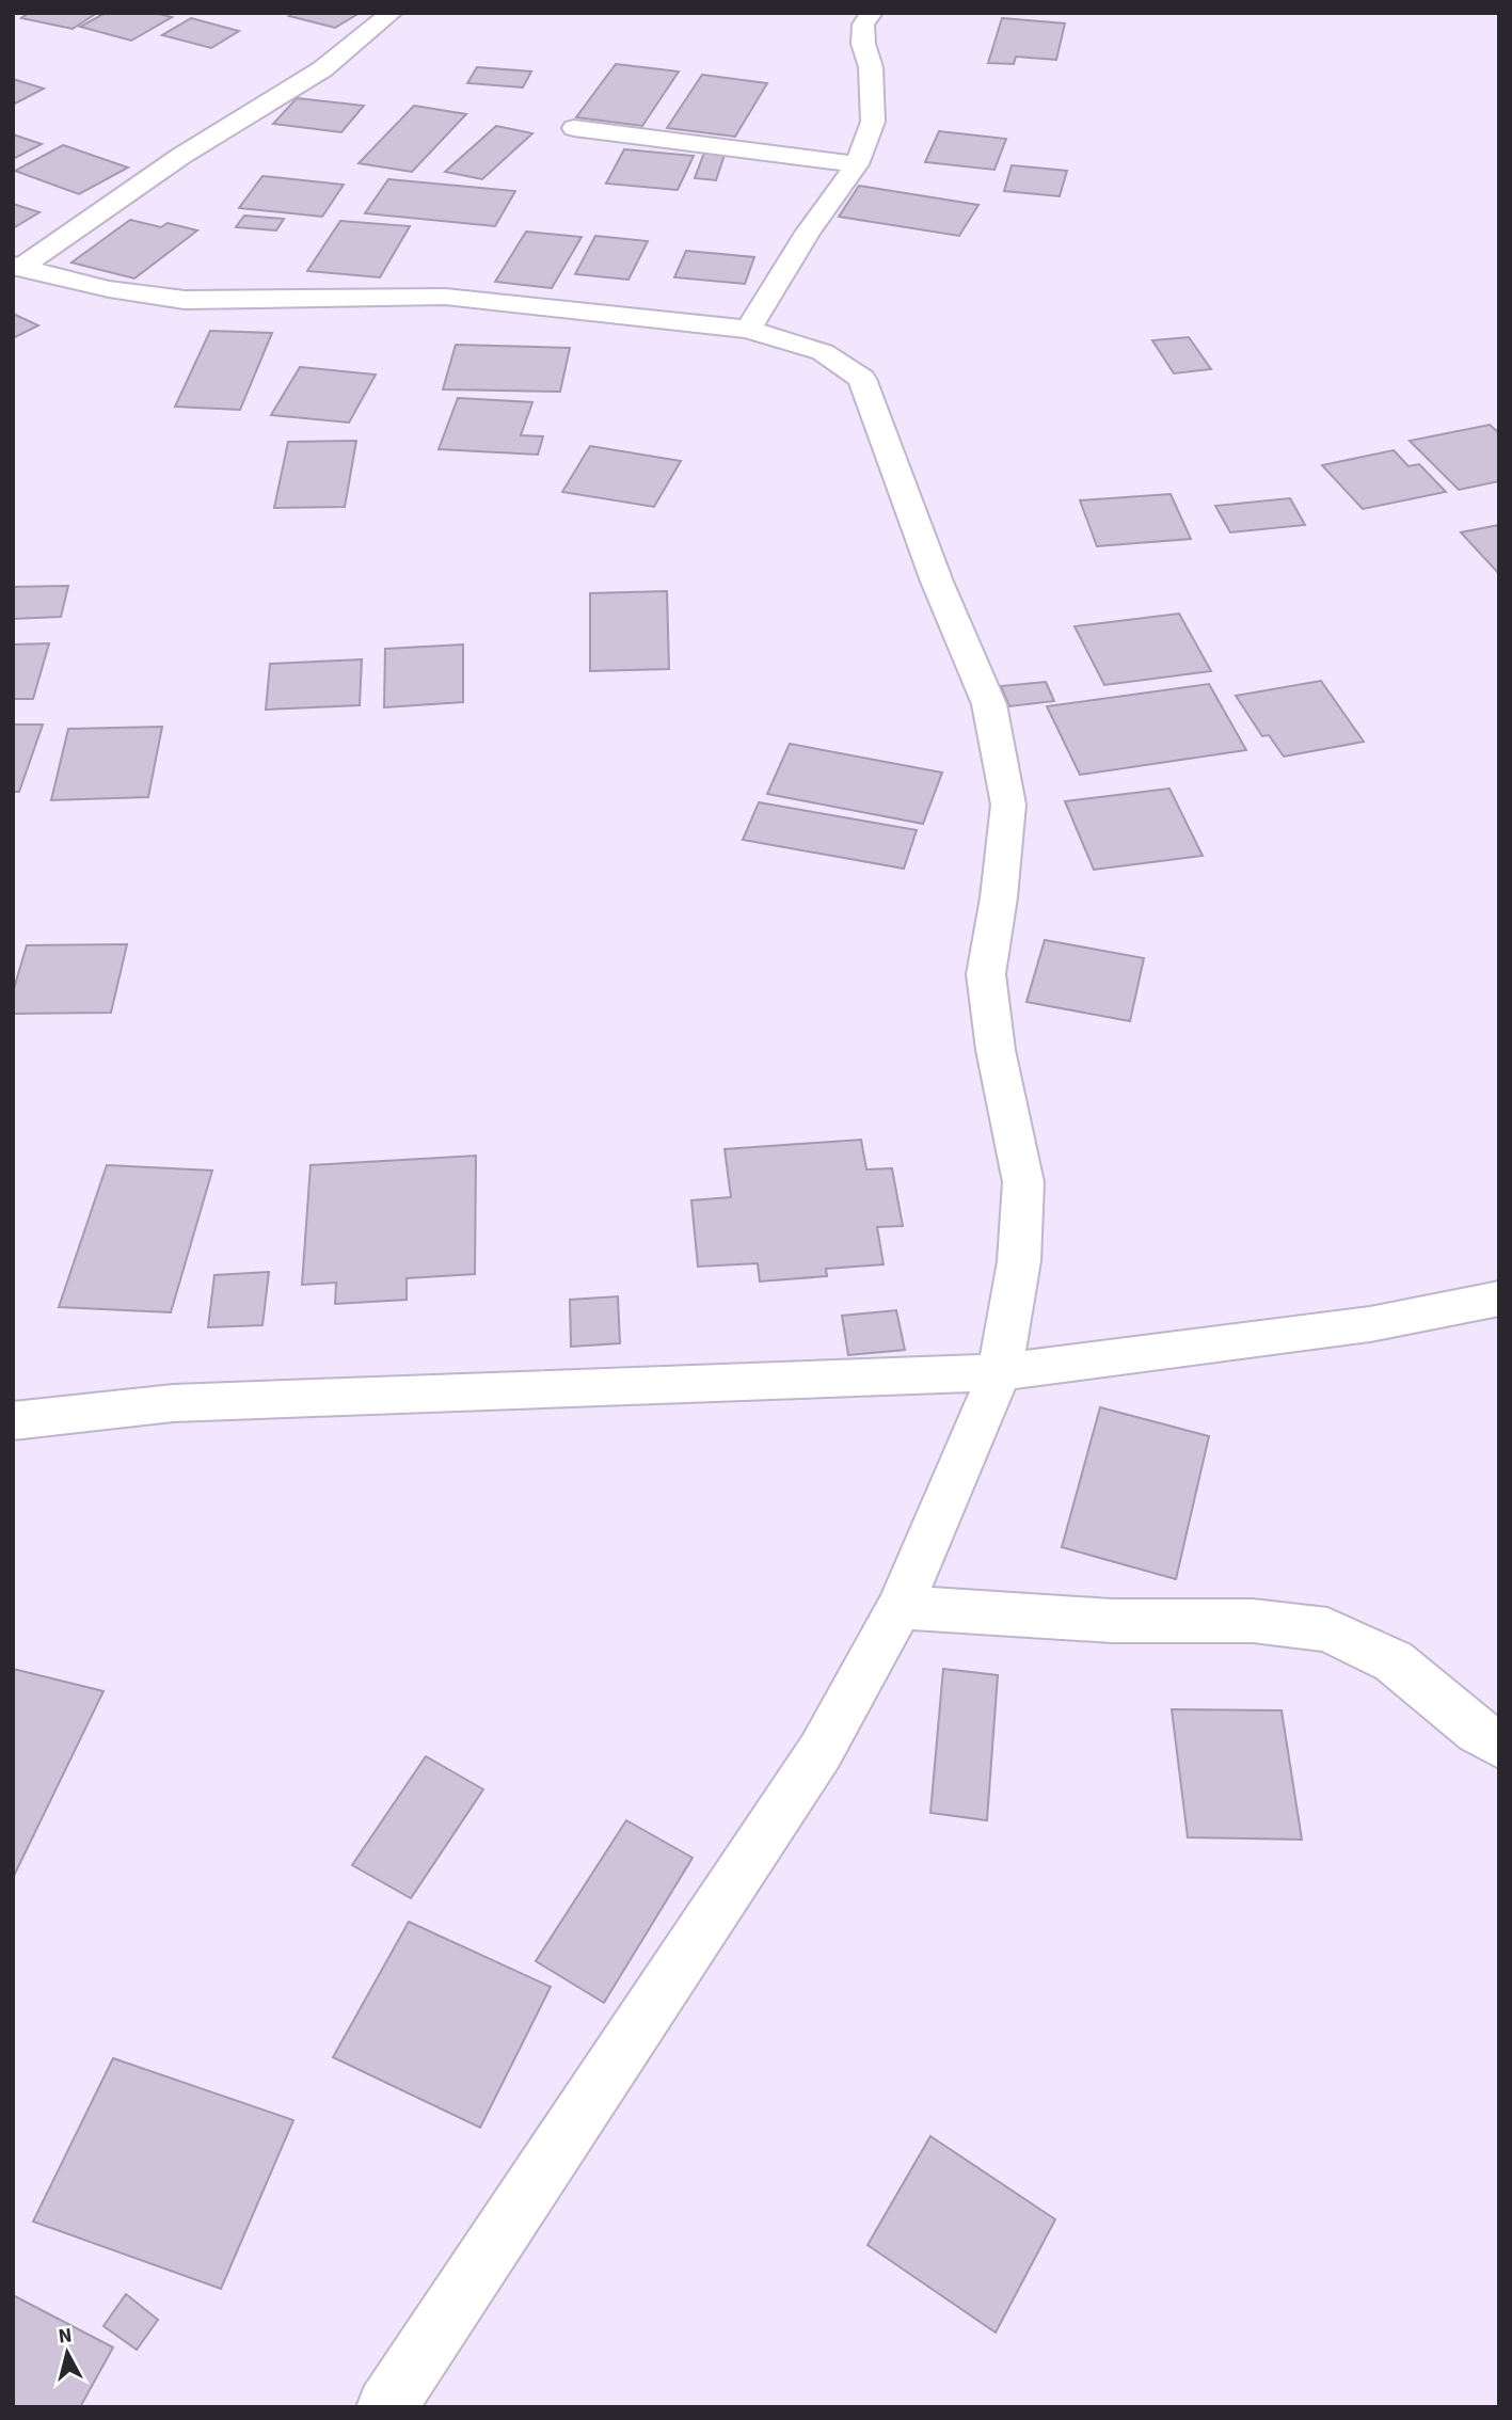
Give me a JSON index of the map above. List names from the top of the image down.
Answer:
{
  "north": "top"
}
